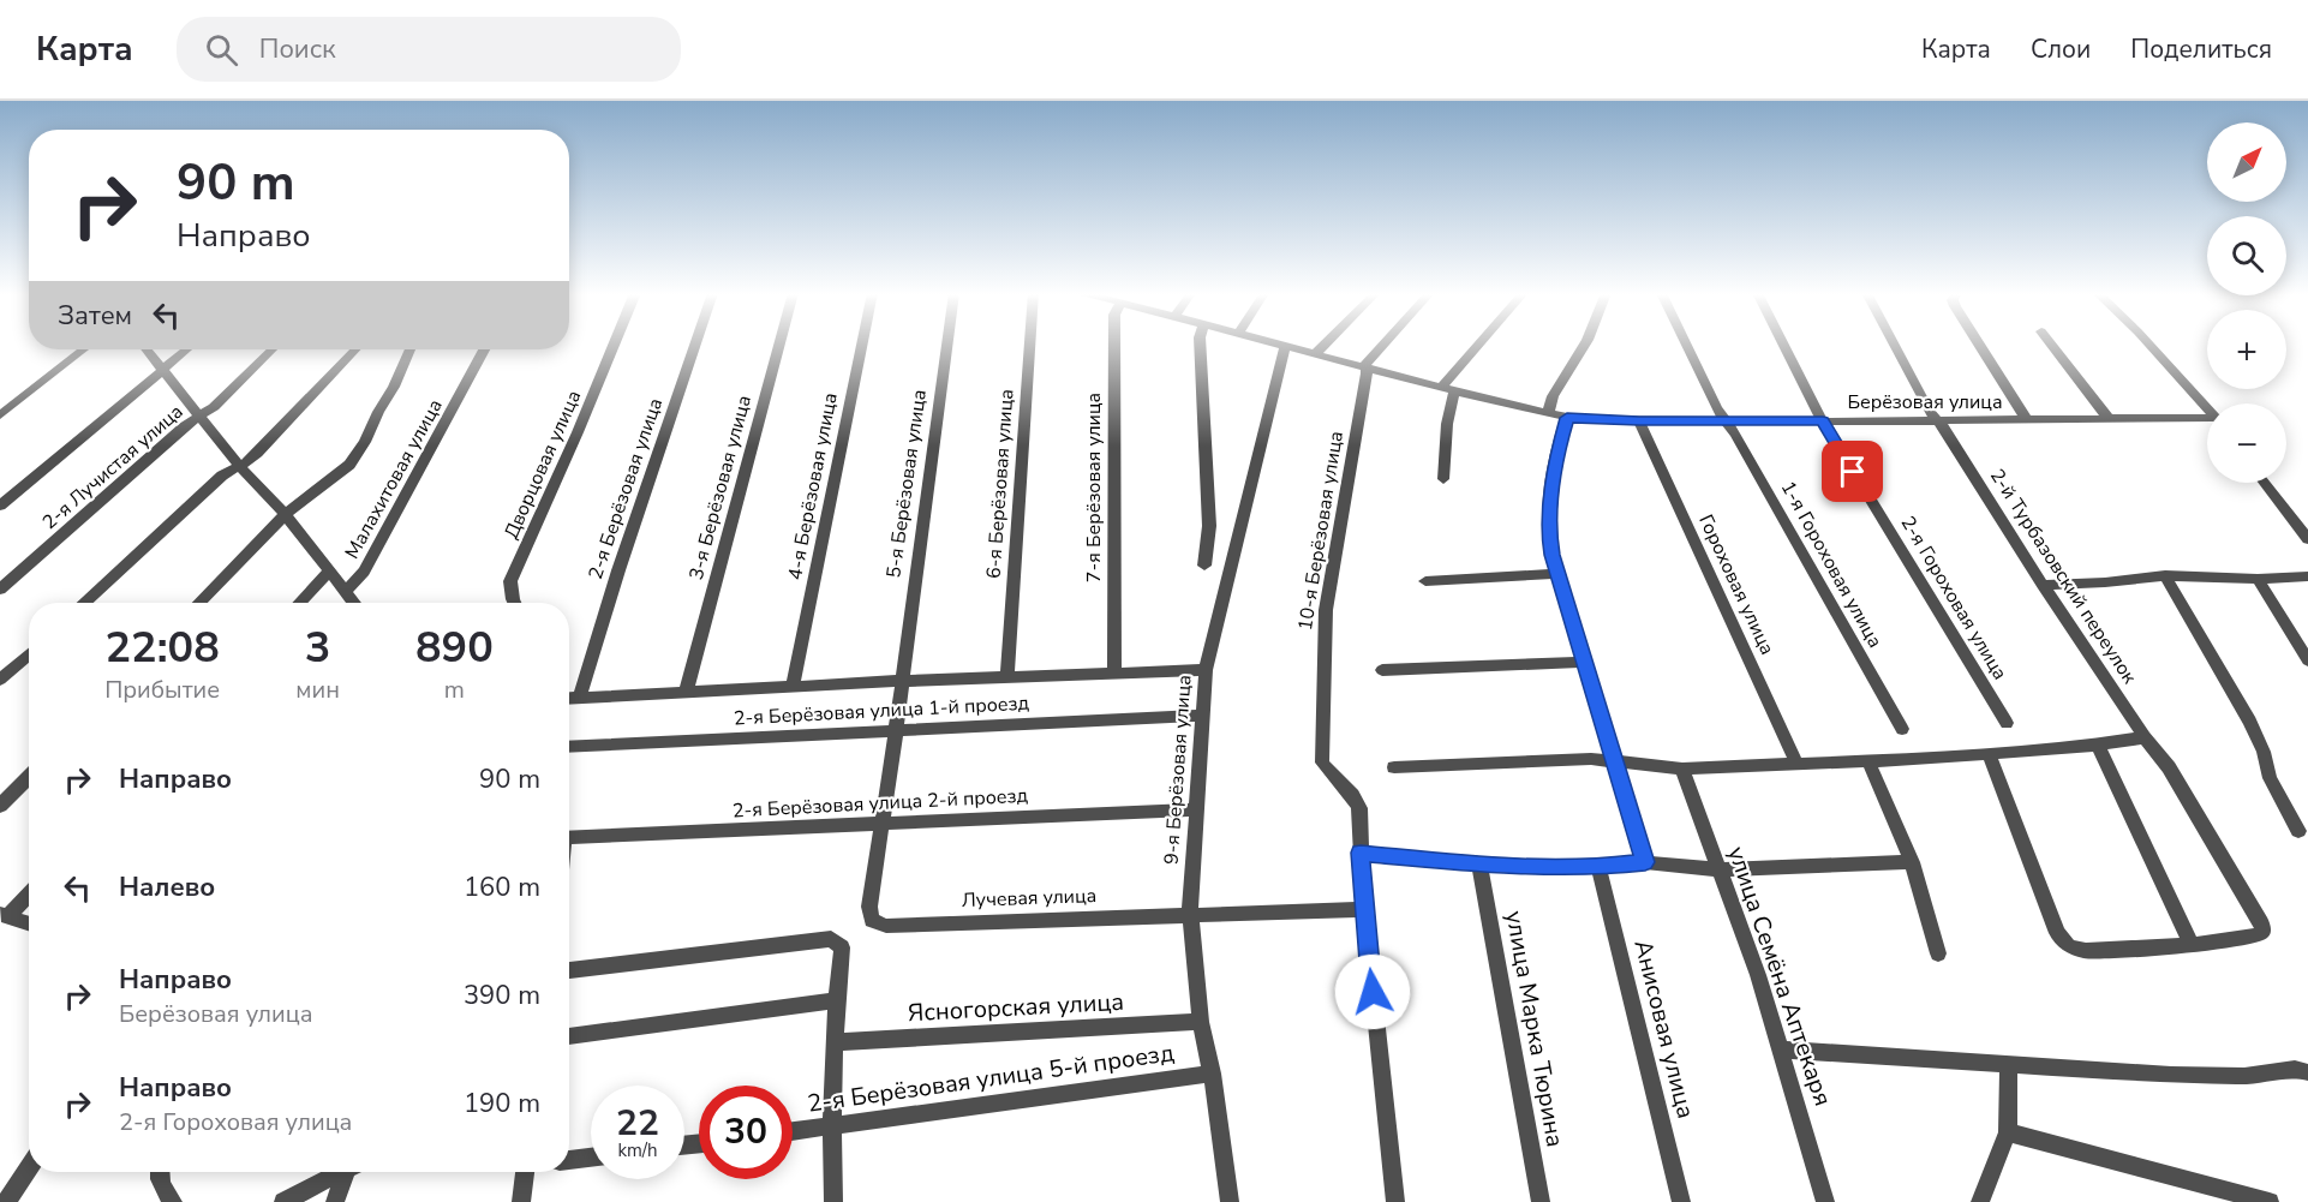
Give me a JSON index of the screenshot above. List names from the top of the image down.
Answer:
{
  "streets": {
    "street": [
      "Берёзовая улица",
      "Дворцовая улица",
      "2-я Лучистая улица",
      "Малахитовая улица",
      "5-я Берёзовая улица",
      "6-я Берёзовая улица",
      "4-я Берёзовая улица",
      "3-я Берёзовая улица",
      "7-я Берёзовая улица",
      "2-я Берёзовая улица",
      "10-я Берёзовая улица",
      "1-я Гороховая улица",
      "2-й Турбазовский переулок",
      "Гороховая улица",
      "2-я Гороховая улица",
      "2-я Берёзовая улица 1-й проезд",
      "9-я Берёзовая улица",
      "2-я Берёзовая улица 2-й проезд",
      "Лучевая улица",
      "улица Семёна Аптекаря",
      "Ясногорская улица",
      "улица Марка Тюрина",
      "Анисовая улица",
      "2-я Берёзовая улица 5-й проезд"
    ]
  },
  "crossings": [
    ["Берёзовая улица", "10-я Берёзовая улица"],
    ["Берёзовая улица", "1-я Гороховая улица"],
    ["Берёзовая улица", "2-й Турбазовский переулок"],
    ["Берёзовая улица", "Гороховая улица"],
    ["Берёзовая улица", "2-я Гороховая улица"],
    ["Берёзовая улица", "9-я Берёзовая улица"],
    ["5-я Берёзовая улица", "2-я Берёзовая улица 1-й проезд"],
    ["5-я Берёзовая улица", "2-я Берёзовая улица 2-й проезд"],
    ["5-я Берёзовая улица", "Лучевая улица"],
    ["10-я Берёзовая улица", "Лучевая улица"],
    ["2-я Берёзовая улица 1-й проезд", "9-я Берёзовая улица"],
    ["9-я Берёзовая улица", "2-я Берёзовая улица 2-й проезд"],
    ["9-я Берёзовая улица", "Лучевая улица"],
    ["9-я Берёзовая улица", "Ясногорская улица"],
    ["9-я Берёзовая улица", "2-я Берёзовая улица 5-й проезд"]
  ],
  "north": "top right",
  "page": {
    "header": "Карта",
    "search": "Поиск",
    "nav": ["Карта", "Слои", "Поделиться"],
    "map_buttons": ["+", "−"],
    "turn": ["90 m", "Направо"],
    "then": "Затем",
    "eta": [
      "22:08",
      "Прибытие",
      "3",
      "мин",
      "890",
      "m"
    ],
    "list": [
      {
        "name": "Направо",
        "value": "90 m"
      },
      {
        "name": "Налево",
        "value": "160 m"
      },
      {
        "name": "Направо",
        "note": "Берёзовая улица",
        "value": "390 m"
      },
      {
        "name": "Направо",
        "note": "2-я Гороховая улица",
        "value": "190 m"
      }
    ],
    "speed": "22 km/h",
    "limit": "30"
  }
}
